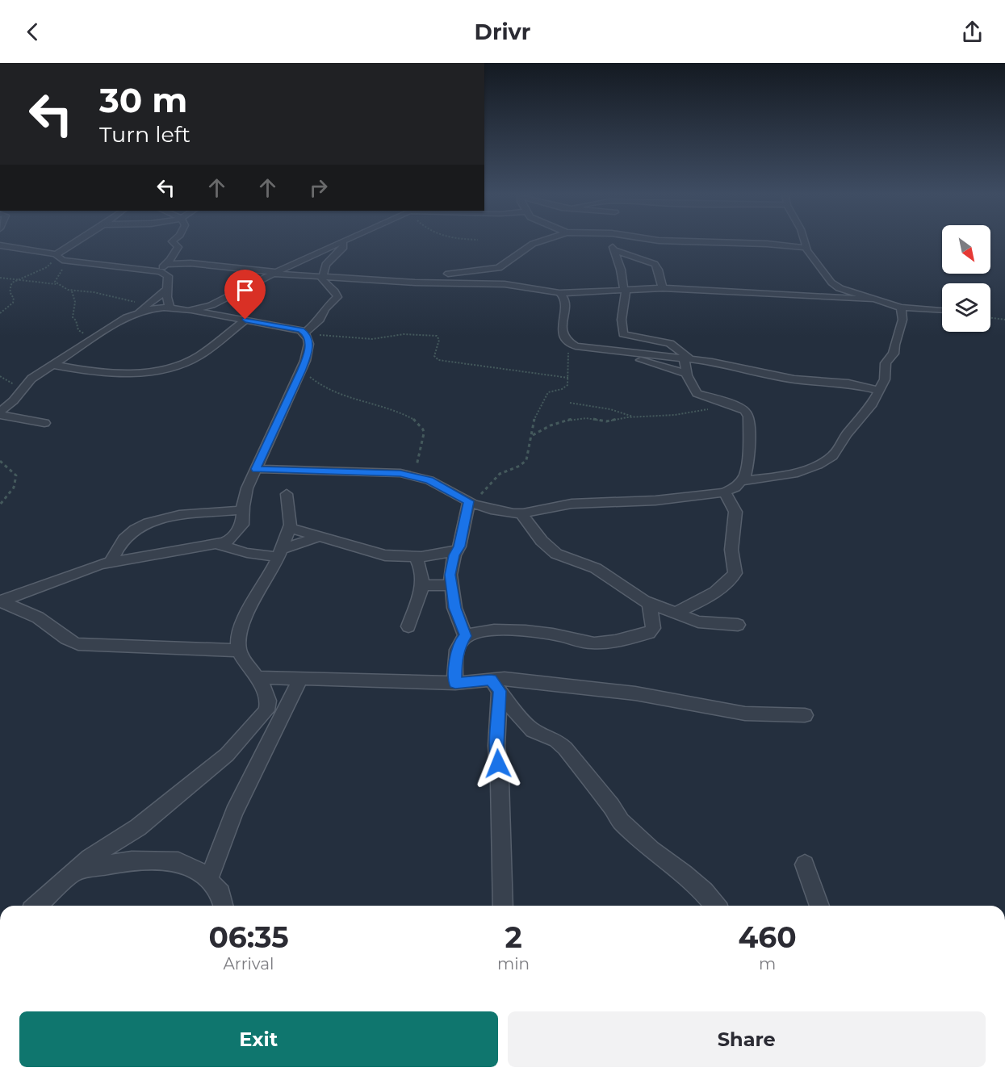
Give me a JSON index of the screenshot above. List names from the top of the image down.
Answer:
{
  "north": "bottom right",
  "page": {
    "header": "Drivr",
    "turn": ["30 m", "Turn left"],
    "eta": [
      "06:35",
      "Arrival",
      "2",
      "min",
      "460",
      "m"
    ],
    "buttons": ["Exit", "Share"]
  }
}
